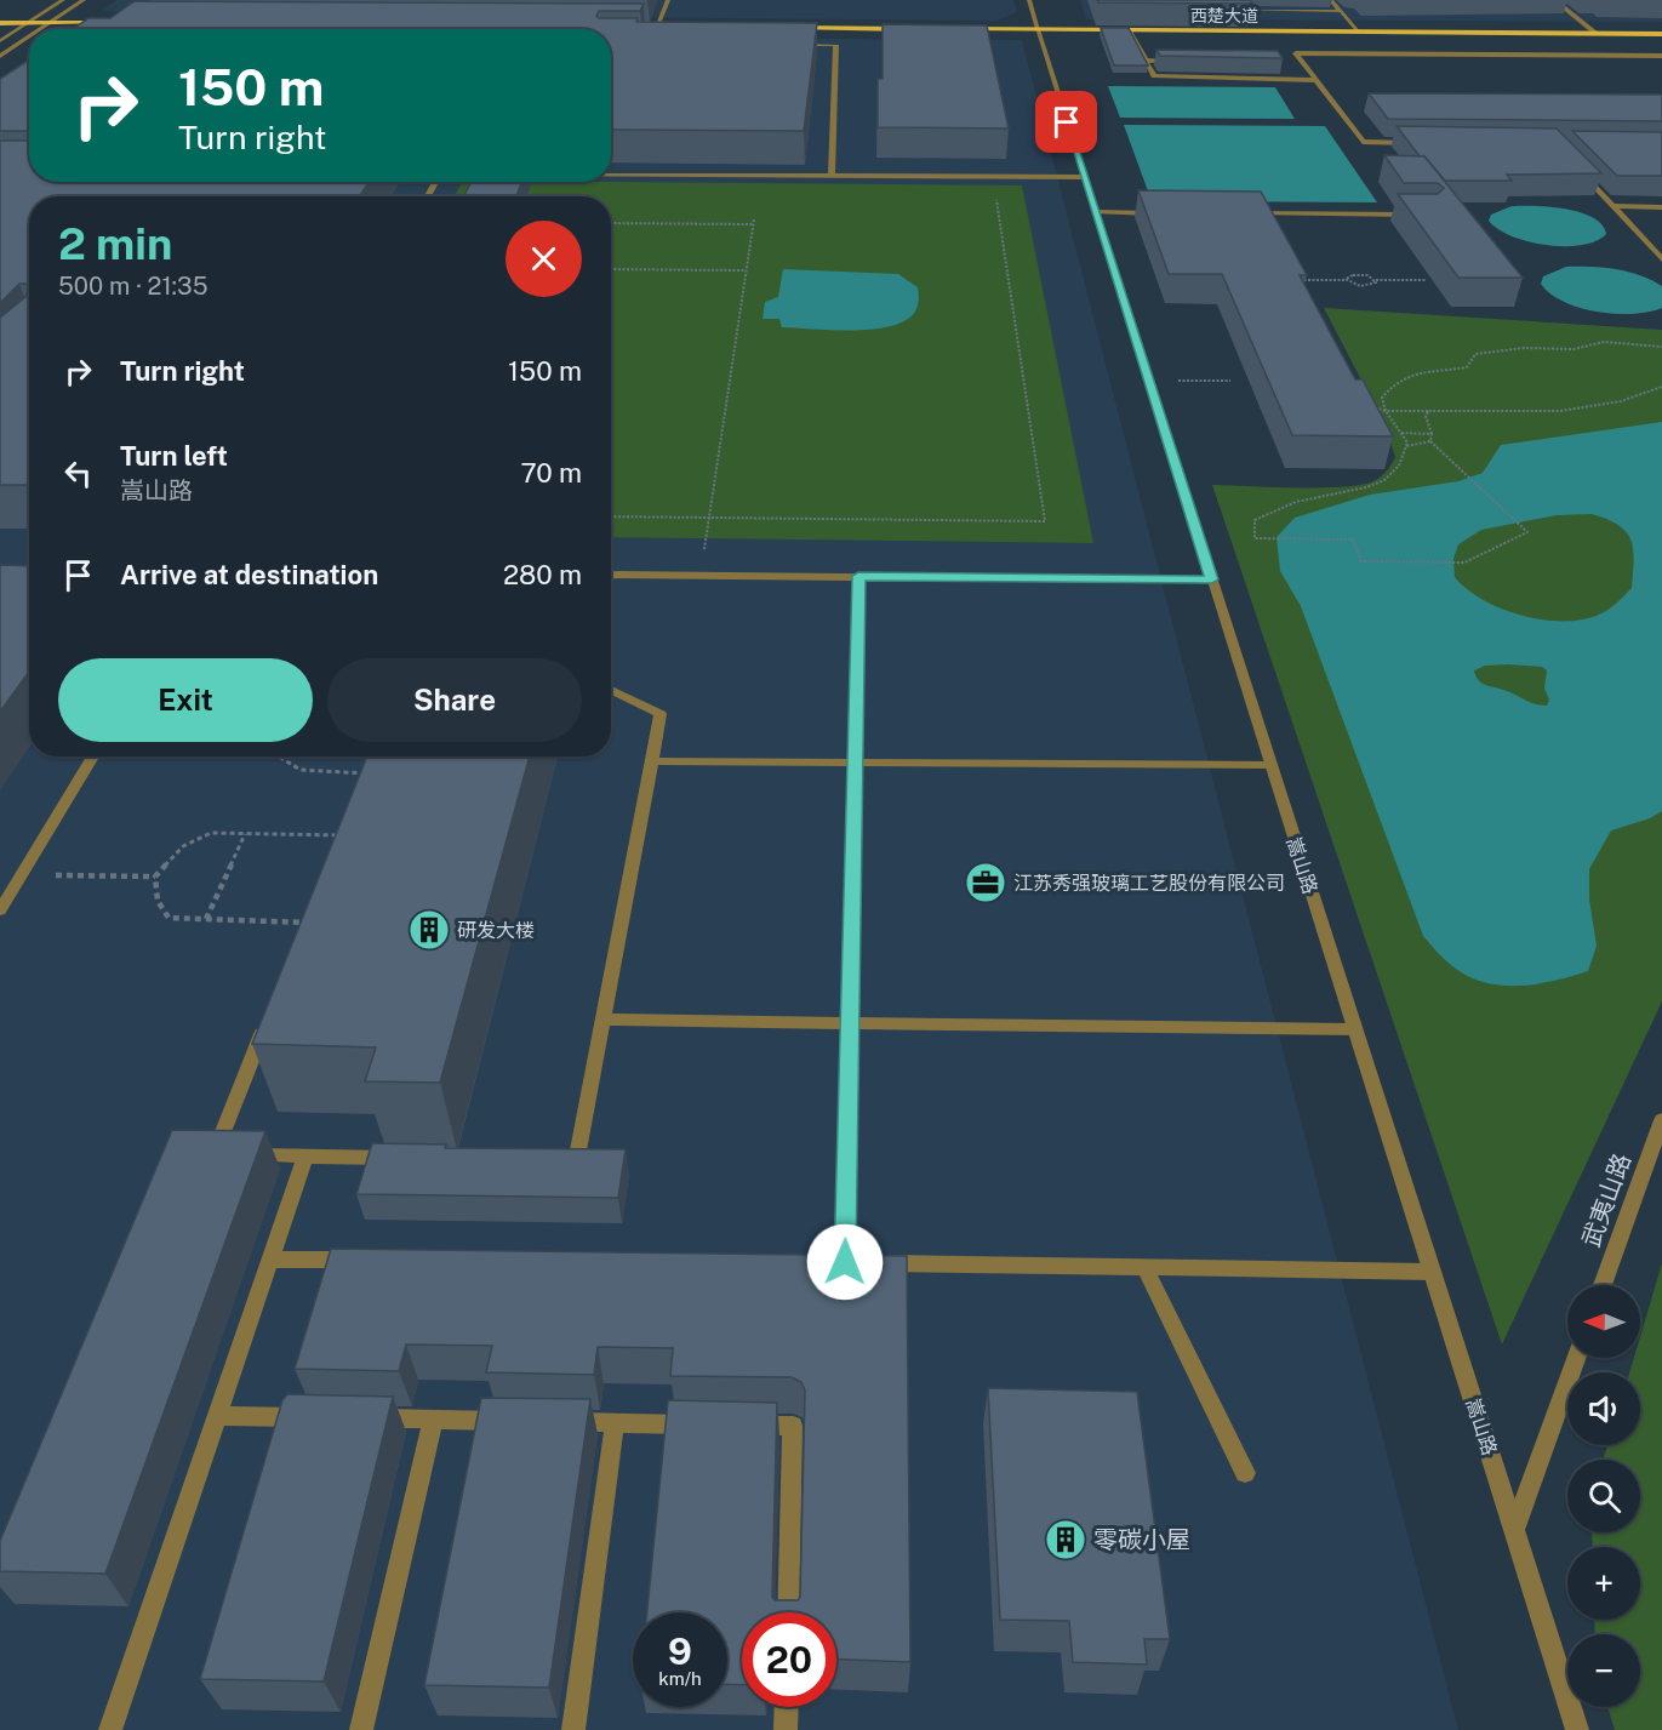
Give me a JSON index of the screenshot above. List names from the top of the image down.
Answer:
{
  "streets": {
    "main road": ["西楚大道"],
    "street": ["嵩山路", "武夷山路"]
  },
  "crossings": [
    ["西楚大道", "嵩山路"]
  ],
  "places": {
    "office": ["江苏秀强玻璃工艺股份有限公司"],
    "building": ["研发大楼", "零碳小屋"]
  },
  "north": "left",
  "page": {
    "turn": ["150 m", "Turn right"],
    "heading": ["2 min", "500 m · 21:35"],
    "list": [
      {
        "name": "Turn right",
        "value": "150 m"
      },
      {
        "name": "Turn left",
        "note": "嵩山路",
        "value": "70 m"
      },
      {
        "name": "Arrive at destination",
        "value": "280 m"
      }
    ],
    "buttons": ["Exit", "Share"],
    "map_buttons": ["+", "−"],
    "speed": "9 km/h",
    "limit": "20"
  }
}
